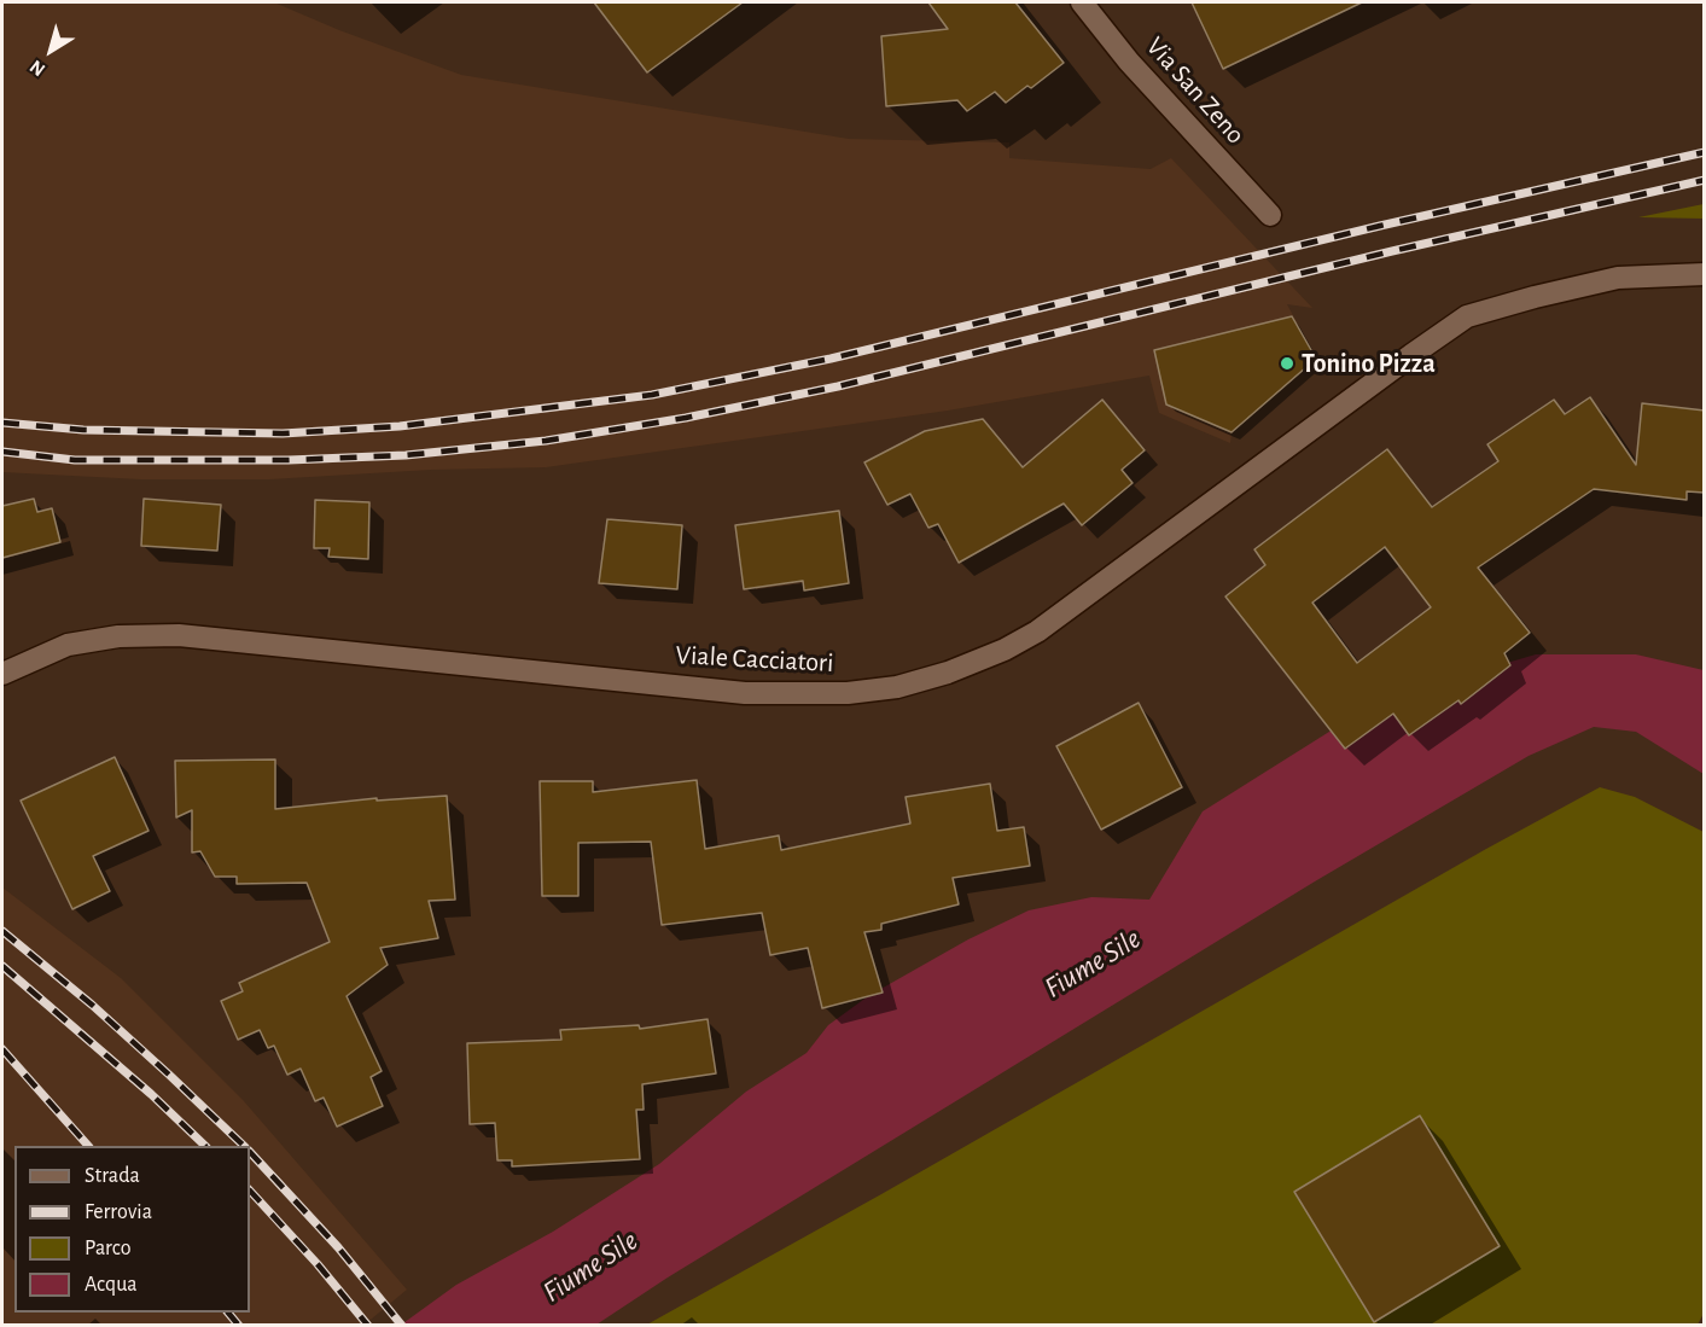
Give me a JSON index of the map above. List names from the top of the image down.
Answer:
{
  "streets": {
    "street": ["Via San Zeno", "Viale Cacciatori"]
  },
  "water": ["Fiume Sile"],
  "places": ["Tonino Pizza"],
  "legend": [
    "Strada",
    "Ferrovia",
    "Parco",
    "Acqua"
  ],
  "north": "bottom left"
}
